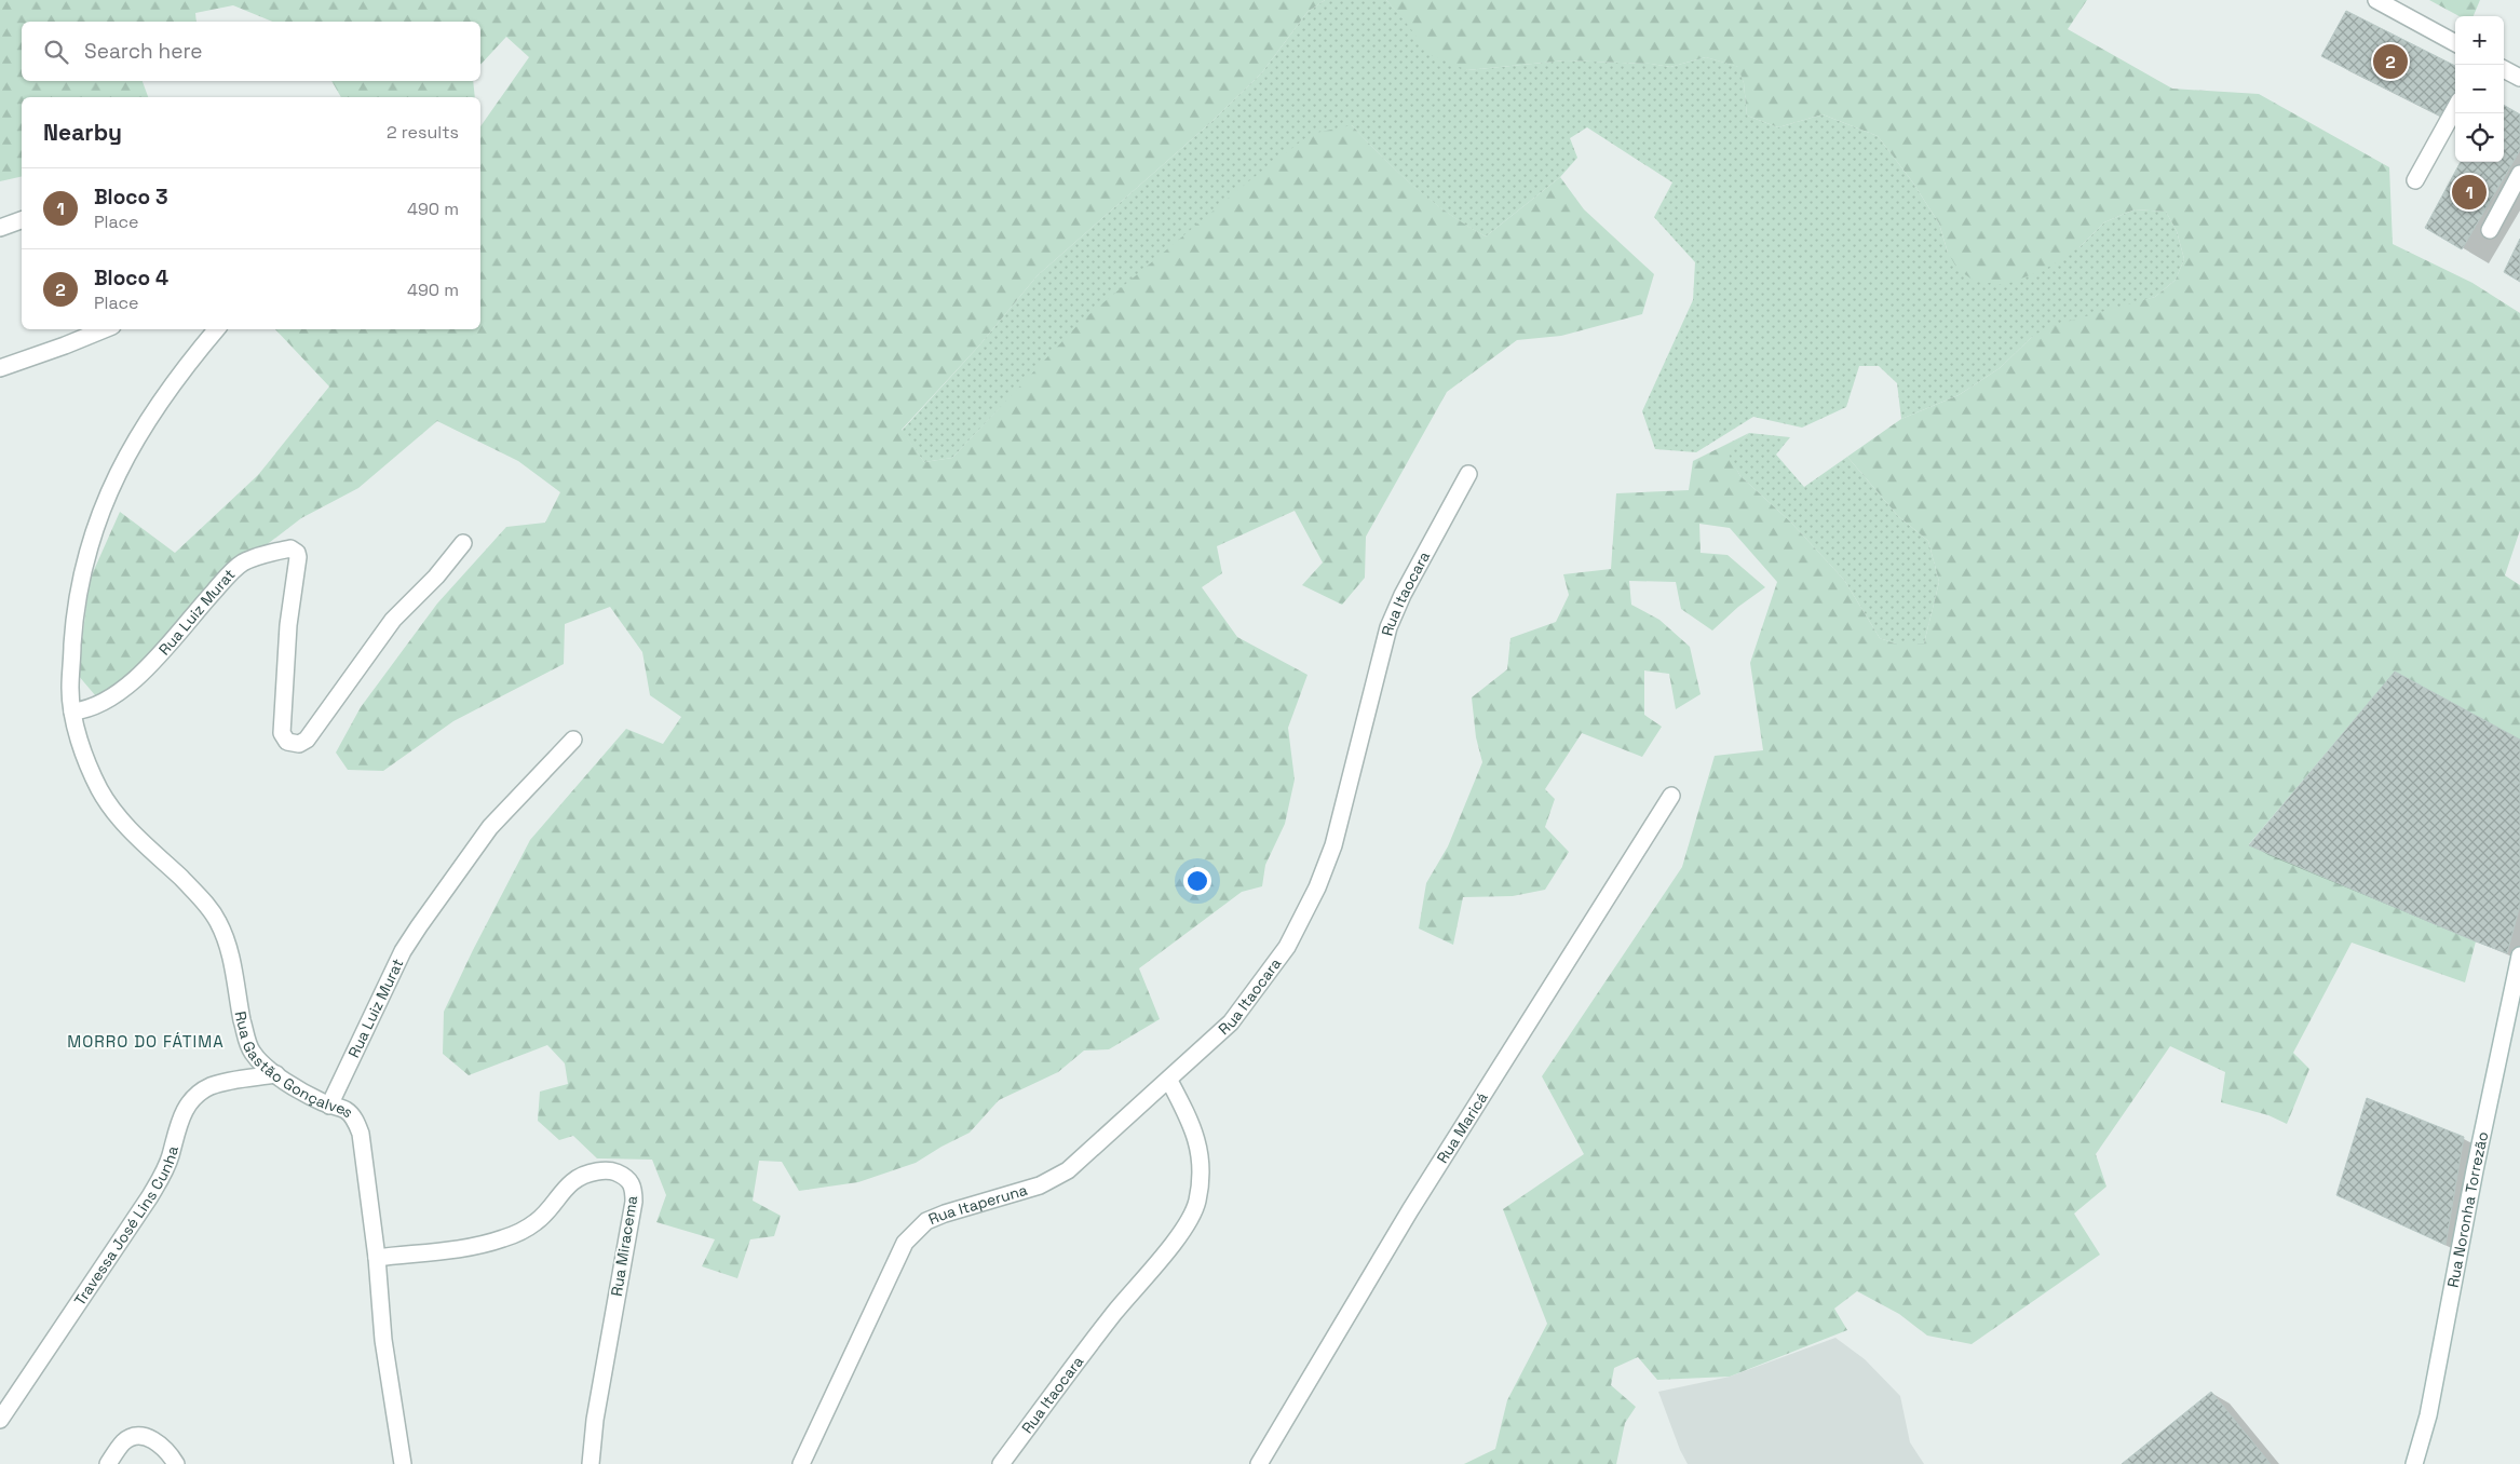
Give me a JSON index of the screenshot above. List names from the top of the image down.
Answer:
{
  "streets": {
    "street": [
      "Rua Itaocara",
      "Rua Luiz Murat",
      "Rua Gastão Gonçalves",
      "Rua Maricá",
      "Rua Itaperuna",
      "Rua Noronha Torrezão",
      "Travessa José Lins Cunha",
      "Rua Miracema"
    ]
  },
  "crossings": [
    ["Rua Itaocara", "Rua Itaperuna"],
    ["Rua Luiz Murat", "Rua Gastão Gonçalves"],
    ["Rua Gastão Gonçalves", "Travessa José Lins Cunha"],
    ["Rua Gastão Gonçalves", "Rua Miracema"]
  ],
  "districts": ["MORRO DO FÁTIMA"],
  "page": {
    "map_buttons": ["+", "−"],
    "search": "Search here",
    "pins": ["2", "1"],
    "heading": ["Nearby", "2 results"],
    "list": [
      {
        "mark": "1",
        "name": "Bloco 3",
        "note": "Place",
        "value": "490 m"
      },
      {
        "mark": "2",
        "name": "Bloco 4",
        "note": "Place",
        "value": "490 m"
      }
    ]
  }
}
